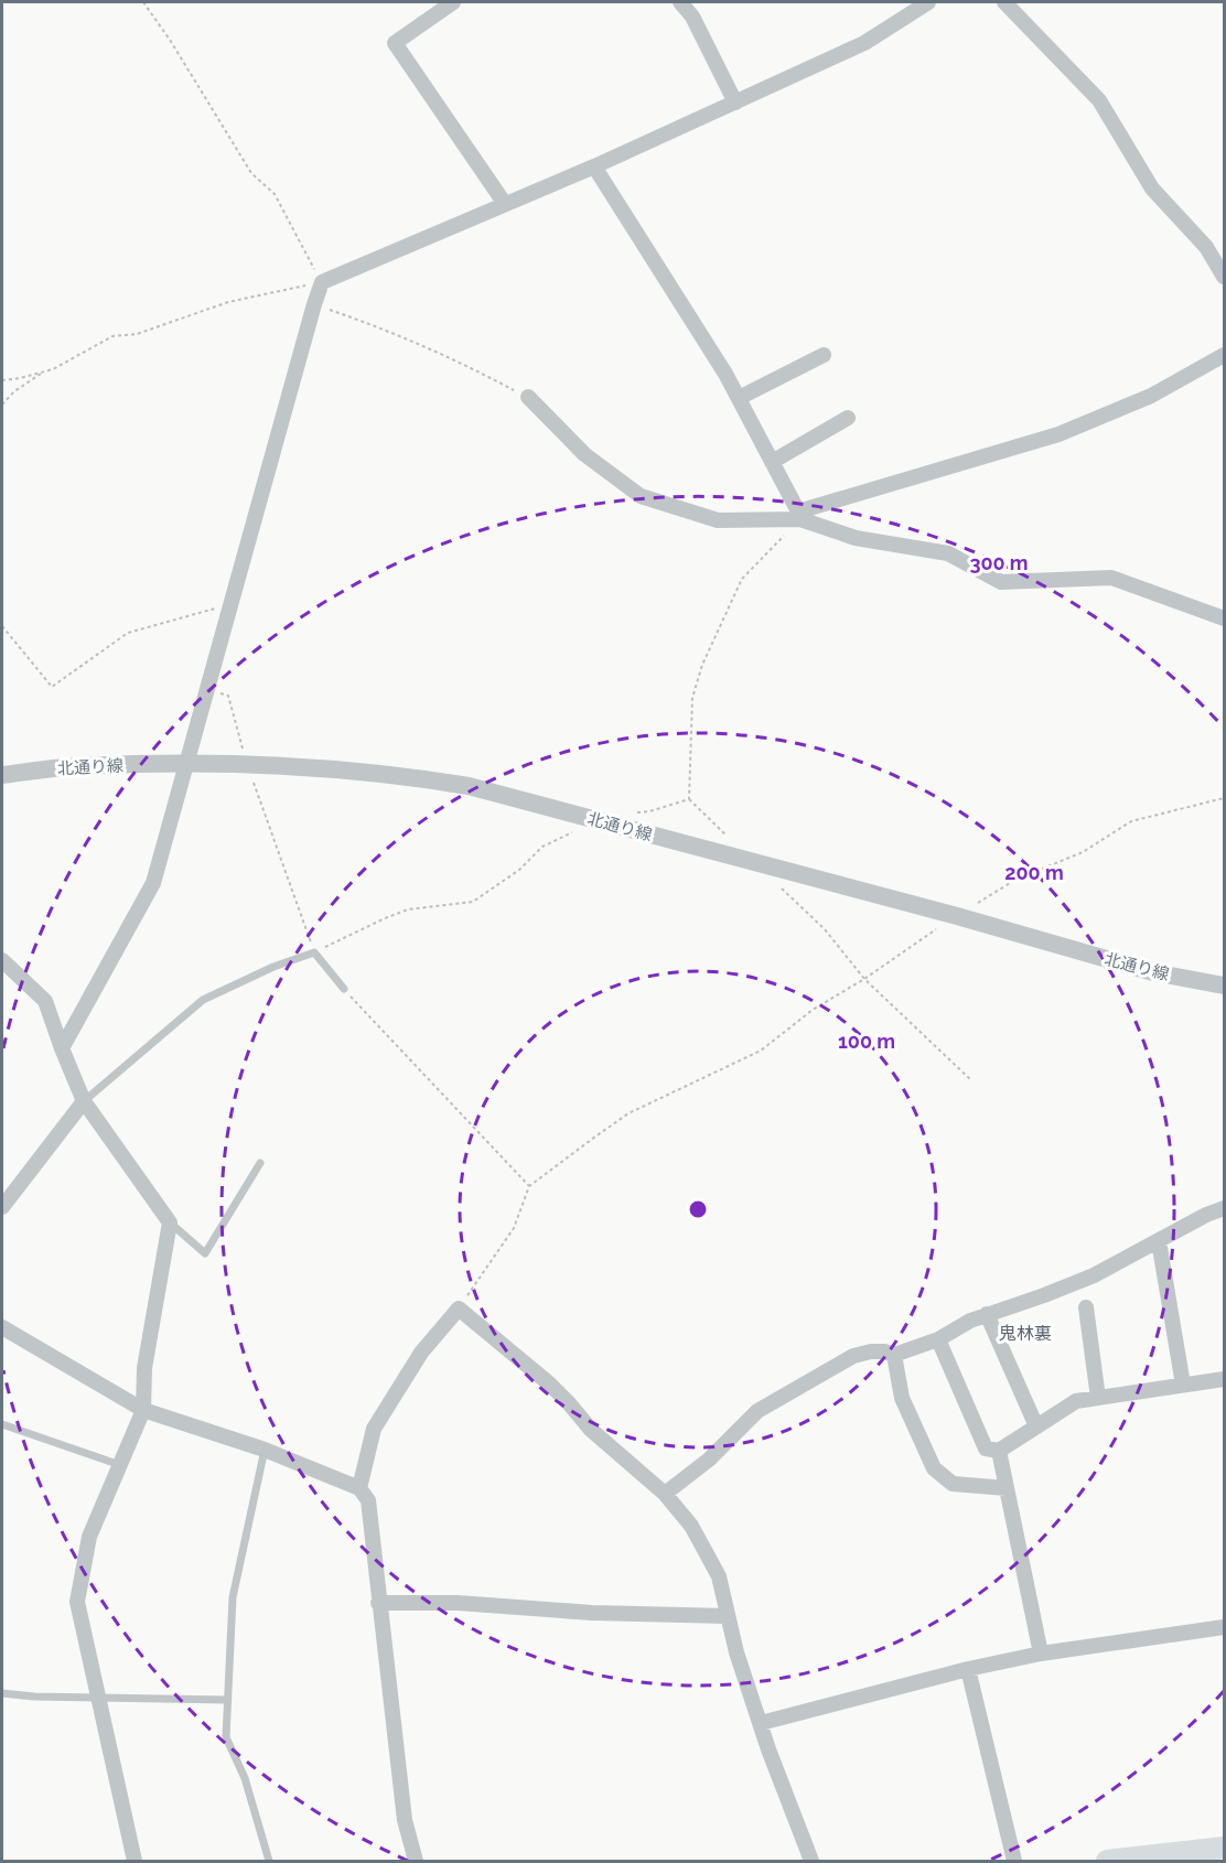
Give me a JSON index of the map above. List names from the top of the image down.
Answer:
{
  "streets": {
    "street": ["北通り線"]
  },
  "districts": ["鬼林裏"],
  "rings": ["300 m", "200 m", "100 m"]
}
